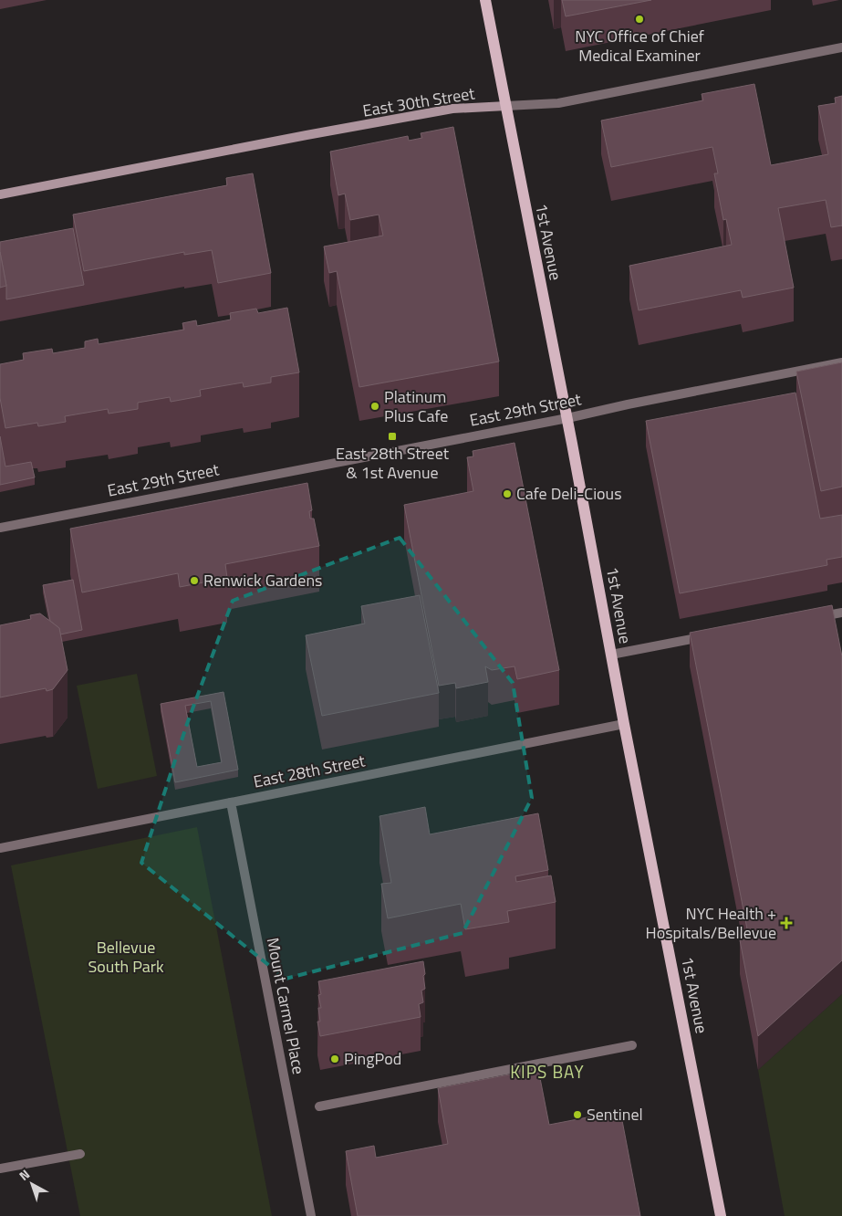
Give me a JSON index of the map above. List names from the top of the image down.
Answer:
{
  "streets": {
    "main road": ["East 30th Street", "1st Avenue"],
    "street": ["East 29th Street", "East 28th Street", "Mount Carmel Place"]
  },
  "crossings": [
    ["East 30th Street", "1st Avenue"],
    ["1st Avenue", "East 29th Street"],
    ["1st Avenue", "East 28th Street"],
    ["East 28th Street", "Mount Carmel Place"]
  ],
  "districts": ["KIPS BAY"],
  "parks": ["Bellevue South Park"],
  "places": {
    "other": [
      "NYC Office of Chief Medical Examiner",
      "Platinum Plus Cafe",
      "Cafe Deli-Cious",
      "Renwick Gardens",
      "PingPod",
      "Sentinel"
    ],
    "transit": ["East 28th Street & 1st Avenue"],
    "health": ["NYC Health + Hospitals/Bellevue"]
  },
  "north": "top left"
}
